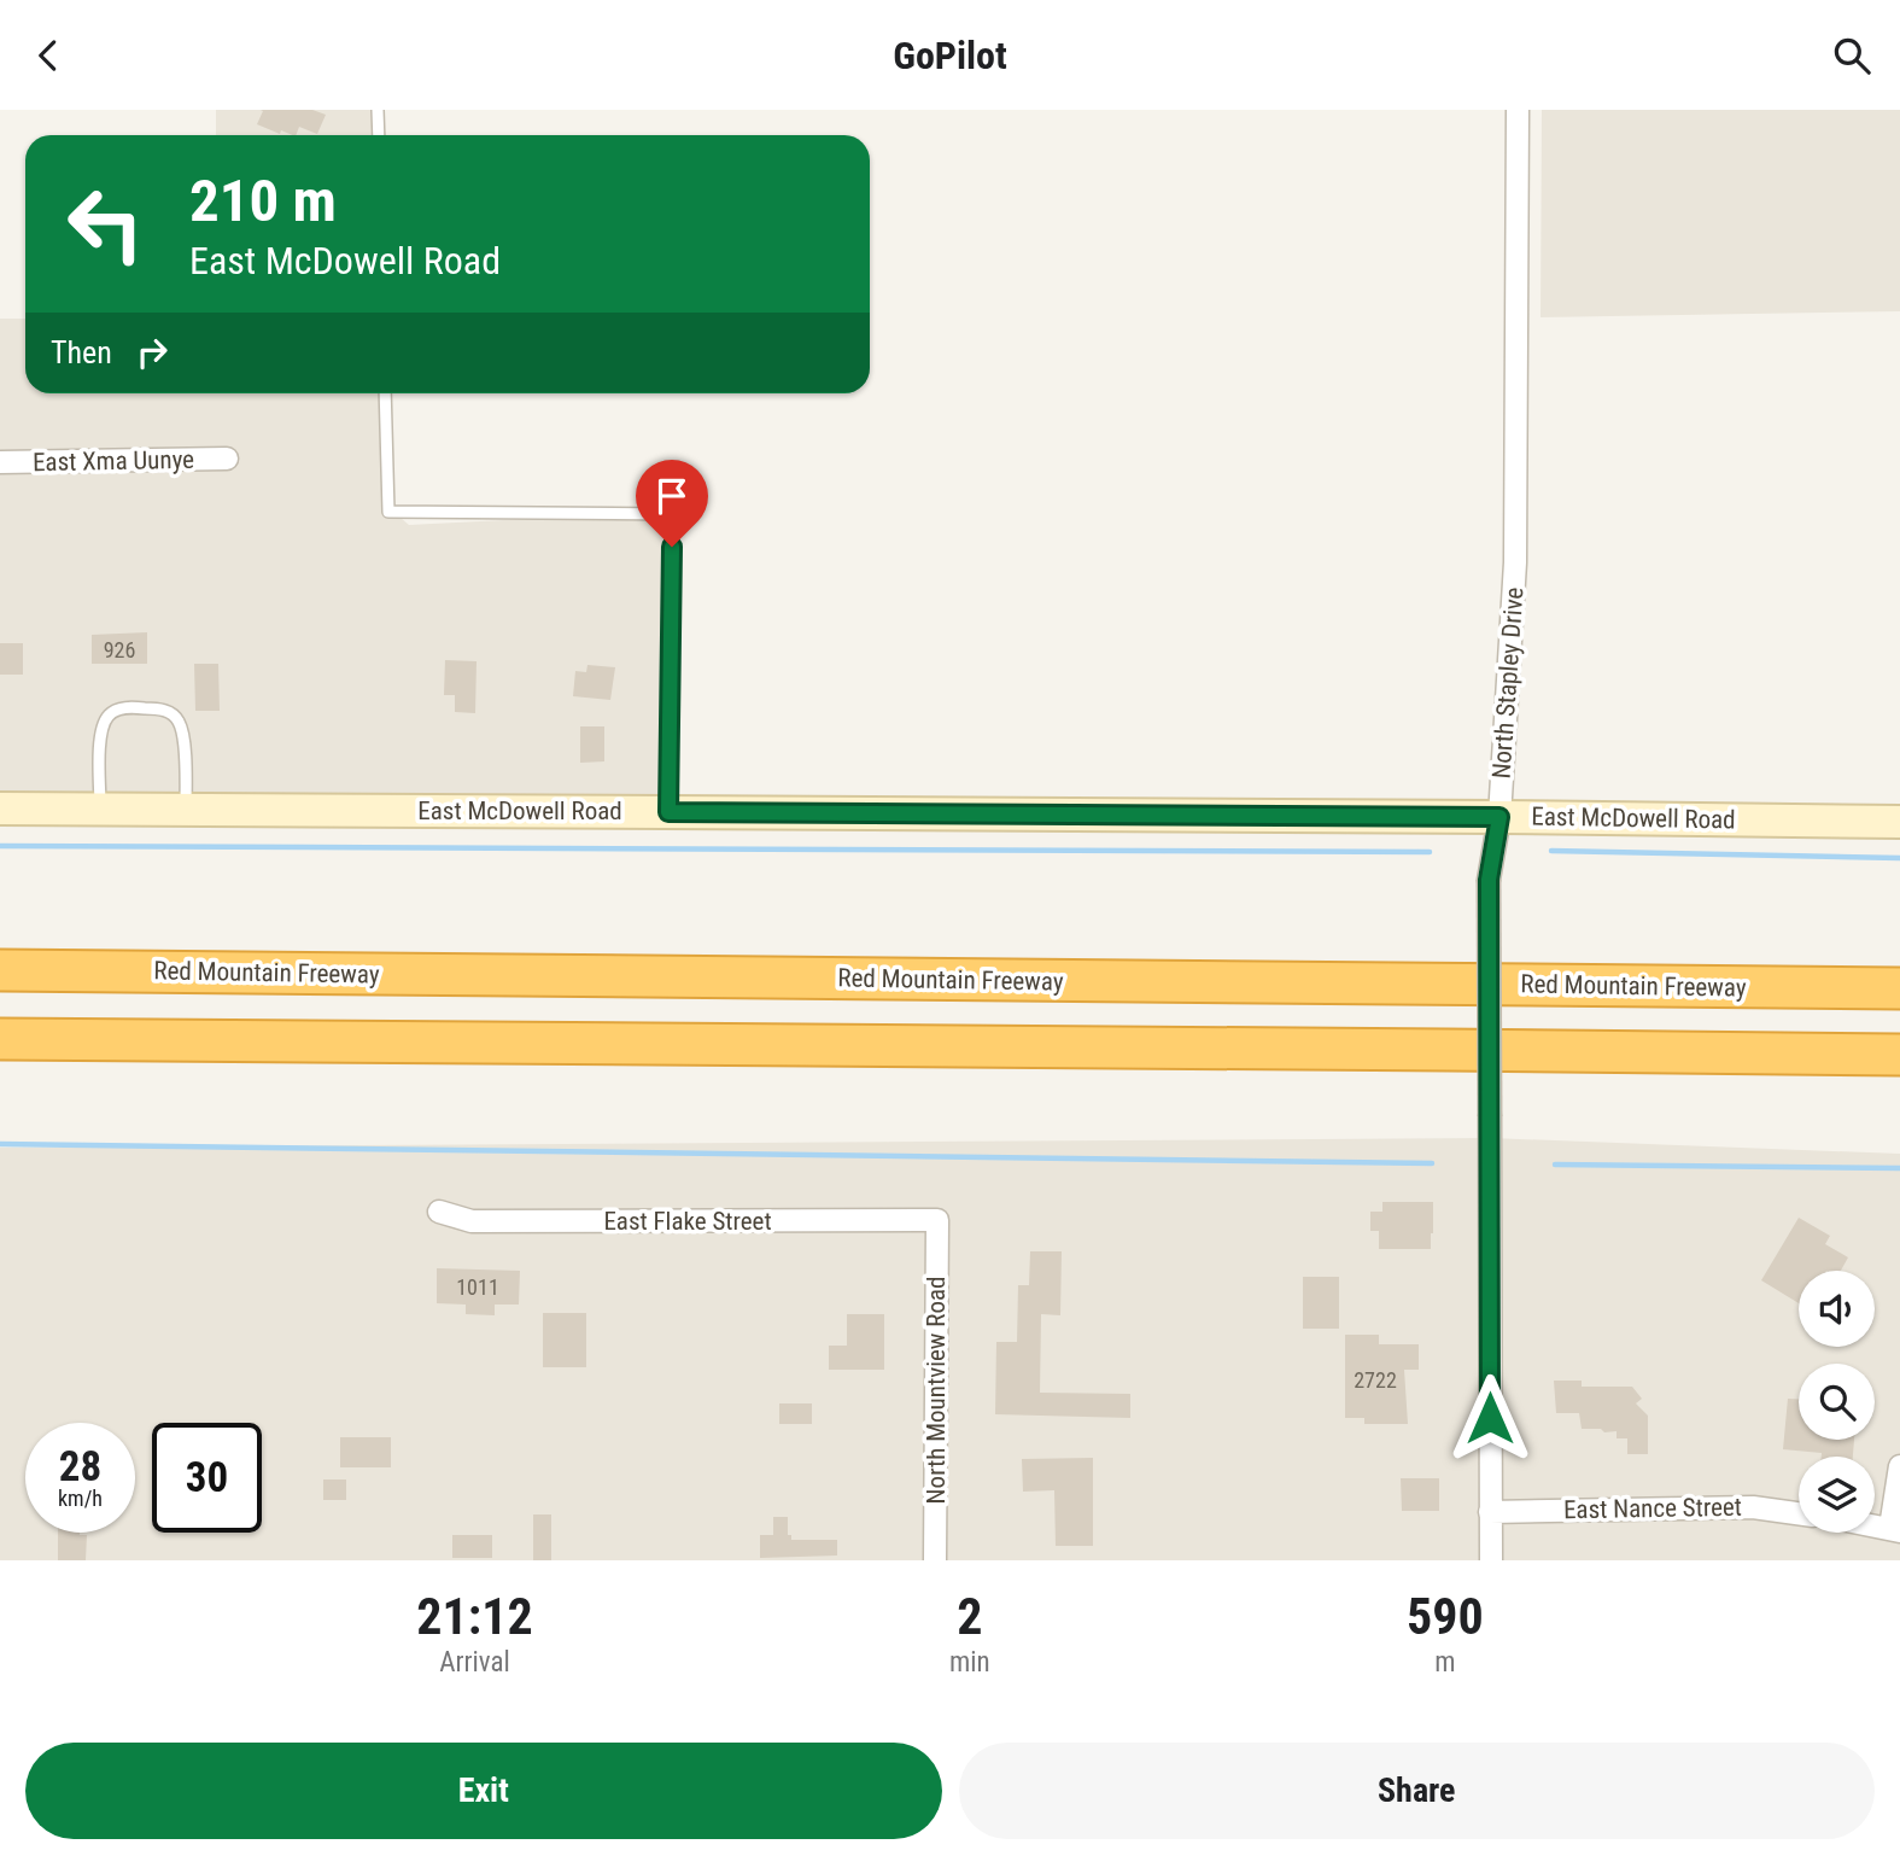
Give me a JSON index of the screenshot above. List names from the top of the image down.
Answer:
{
  "streets": {
    "highway": ["Red Mountain Freeway"],
    "street": [
      "East Xma Uunye",
      "North Stapley Drive",
      "East McDowell Road",
      "East Flake Street",
      "North Mountview Road",
      "East Nance Street"
    ]
  },
  "crossings": [
    ["North Stapley Drive", "East McDowell Road"],
    ["North Stapley Drive", "East Nance Street"],
    ["East Flake Street", "North Mountview Road"]
  ],
  "house_numbers": ["926", "1011", "2722"],
  "page": {
    "header": "GoPilot",
    "turn": ["210 m", "East McDowell Road"],
    "then": "Then",
    "speed": "28 km/h",
    "limit": "30",
    "eta": [
      "21:12",
      "Arrival",
      "2",
      "min",
      "590",
      "m"
    ],
    "buttons": ["Exit", "Share"]
  }
}
